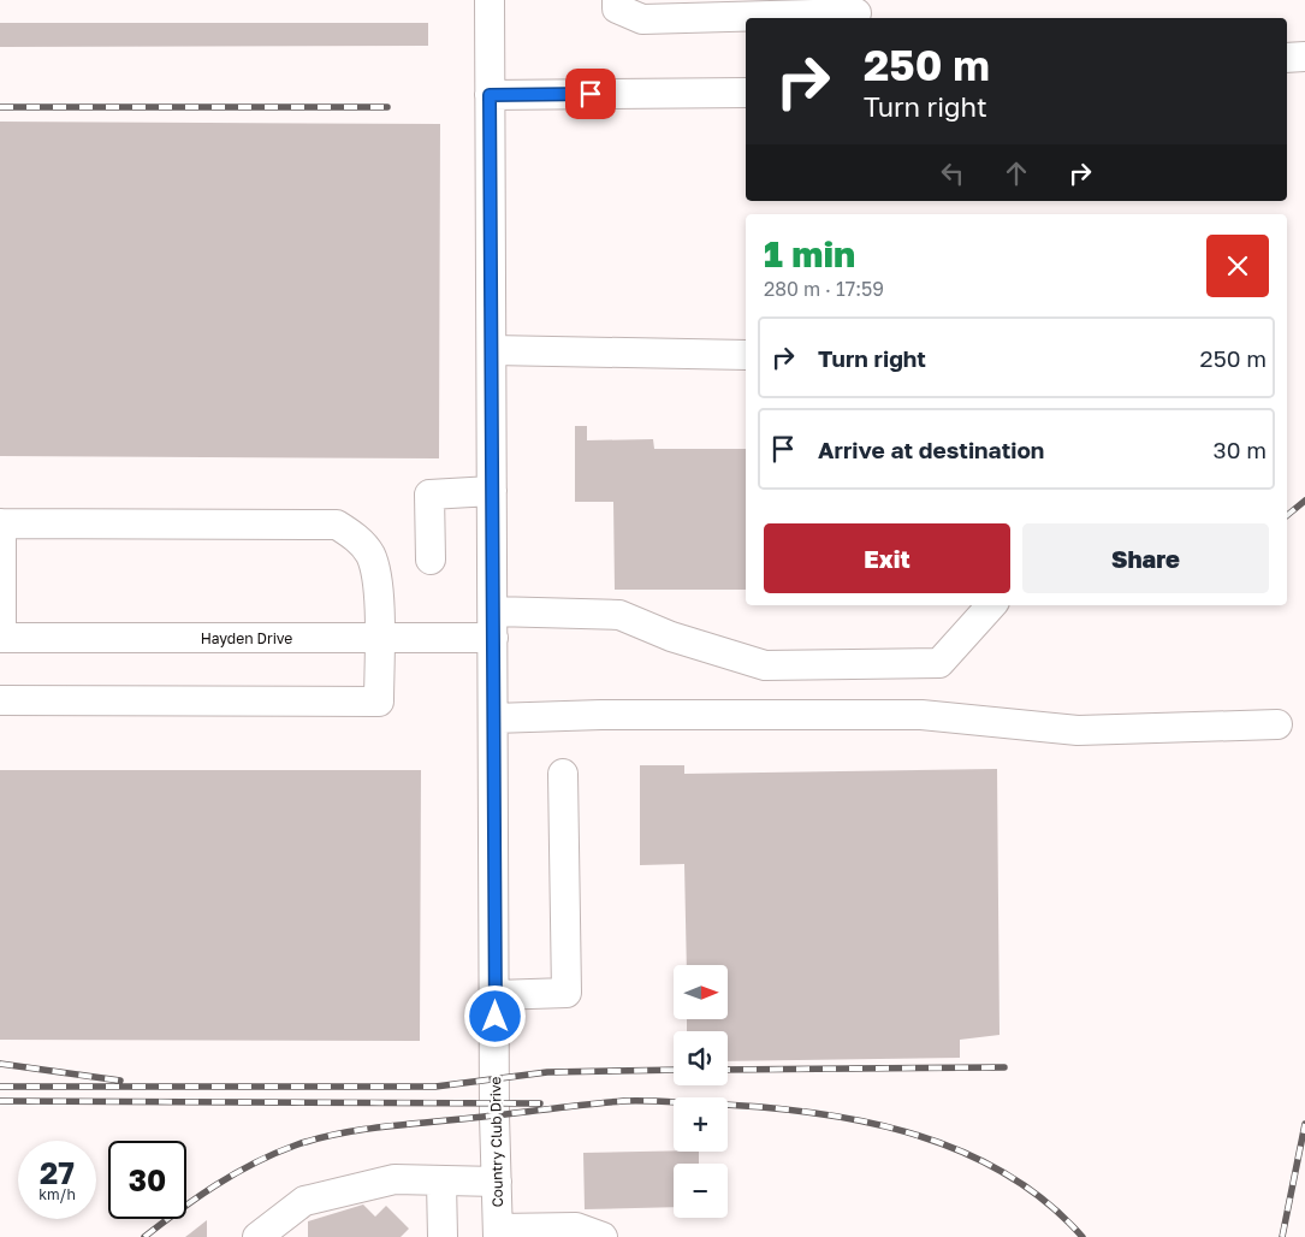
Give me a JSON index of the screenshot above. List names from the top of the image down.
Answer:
{
  "streets": {
    "street": ["Hayden Drive", "Country Club Drive"]
  },
  "crossings": [
    ["Hayden Drive", "Country Club Drive"]
  ],
  "north": "right",
  "page": {
    "turn": ["250 m", "Turn right"],
    "heading": ["1 min", "280 m · 17:59"],
    "list": [
      {
        "name": "Turn right",
        "value": "250 m"
      },
      {
        "name": "Arrive at destination",
        "value": "30 m"
      }
    ],
    "buttons": ["Exit", "Share"],
    "map_buttons": ["+", "−"],
    "speed": "27 km/h",
    "limit": "30"
  }
}
